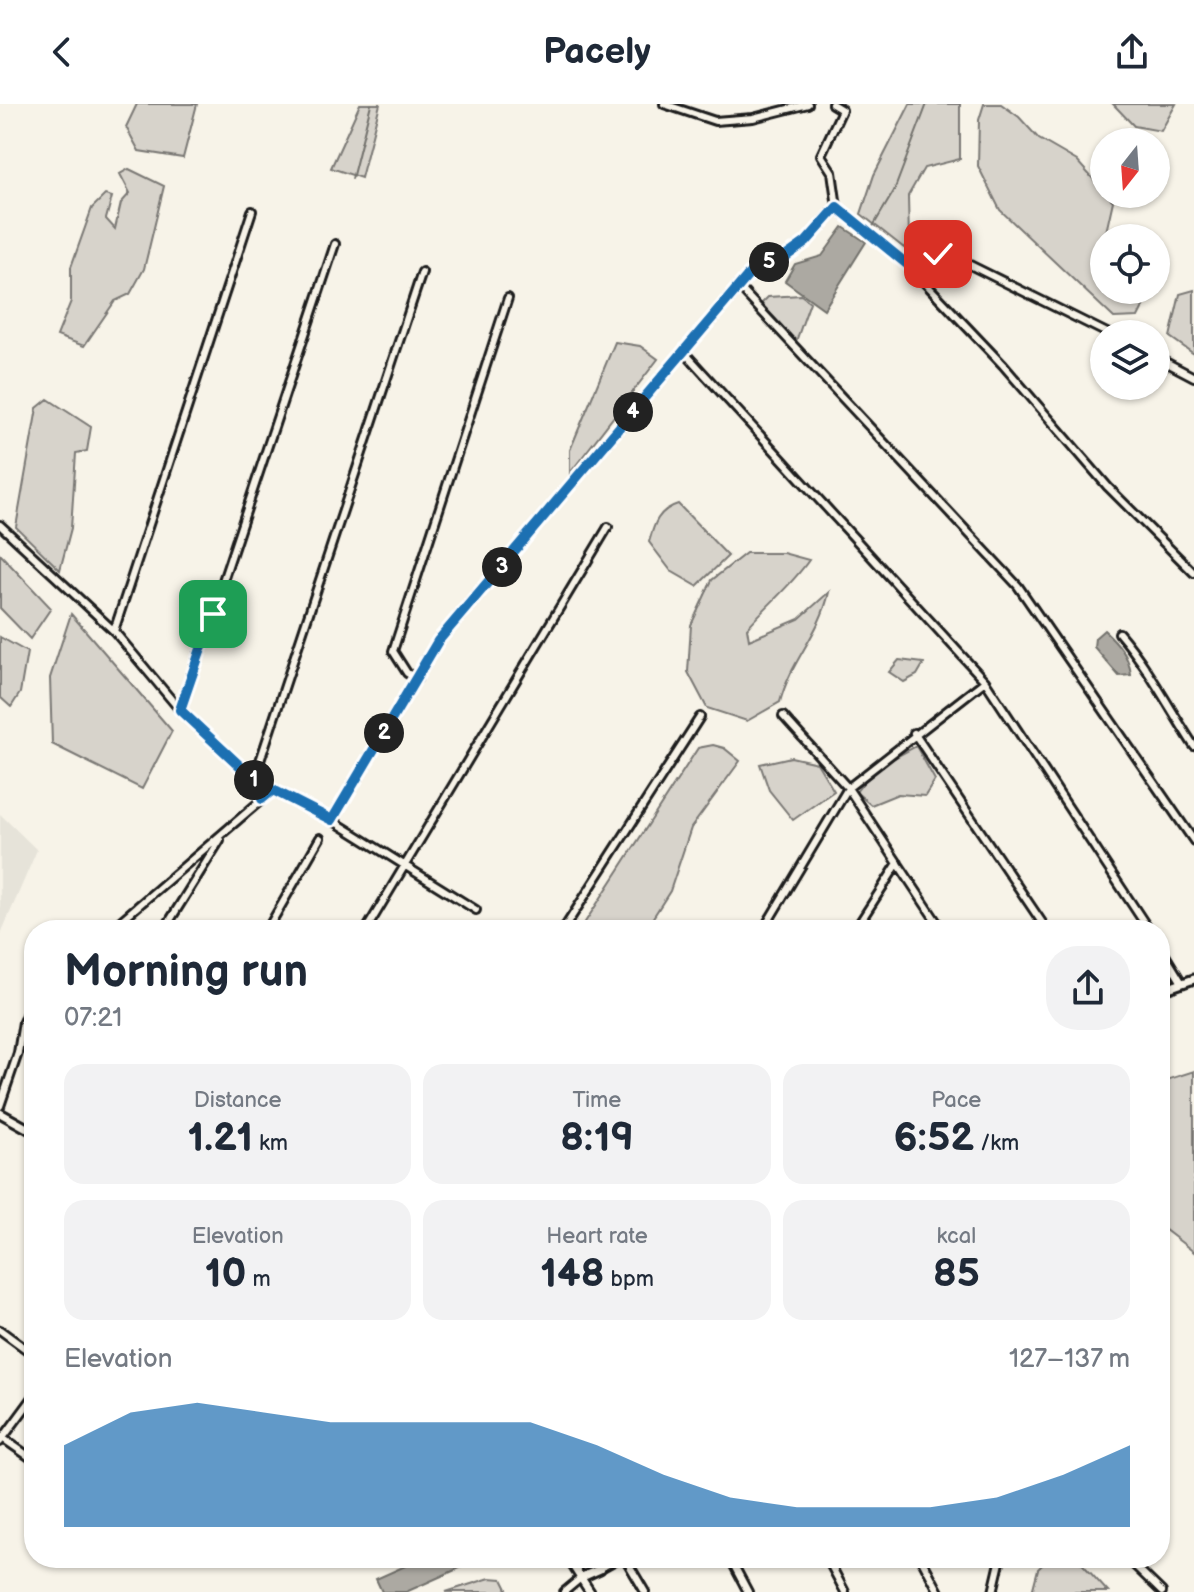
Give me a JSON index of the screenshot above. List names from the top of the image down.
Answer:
{
  "north": "bottom",
  "page": {
    "header": "Pacely",
    "pins": [
      "5",
      "4",
      "3",
      "2",
      "1"
    ],
    "heading": ["Morning run", "07:21"],
    "stats": [
      ["Distance", "1.21 km"],
      ["Time", "8:19"],
      ["Pace", "6:52 /km"],
      ["Elevation", "10 m"],
      ["Heart rate", "148 bpm"],
      ["kcal", "85"]
    ],
    "chart": ["Elevation", "127–137 m"]
  }
}
